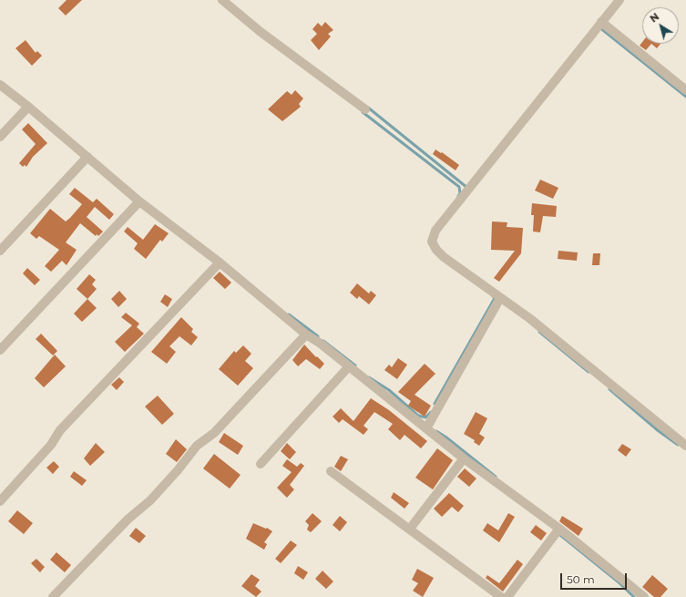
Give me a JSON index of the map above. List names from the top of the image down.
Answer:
{
  "scale_bar": "50 m",
  "north": "top left"
}
